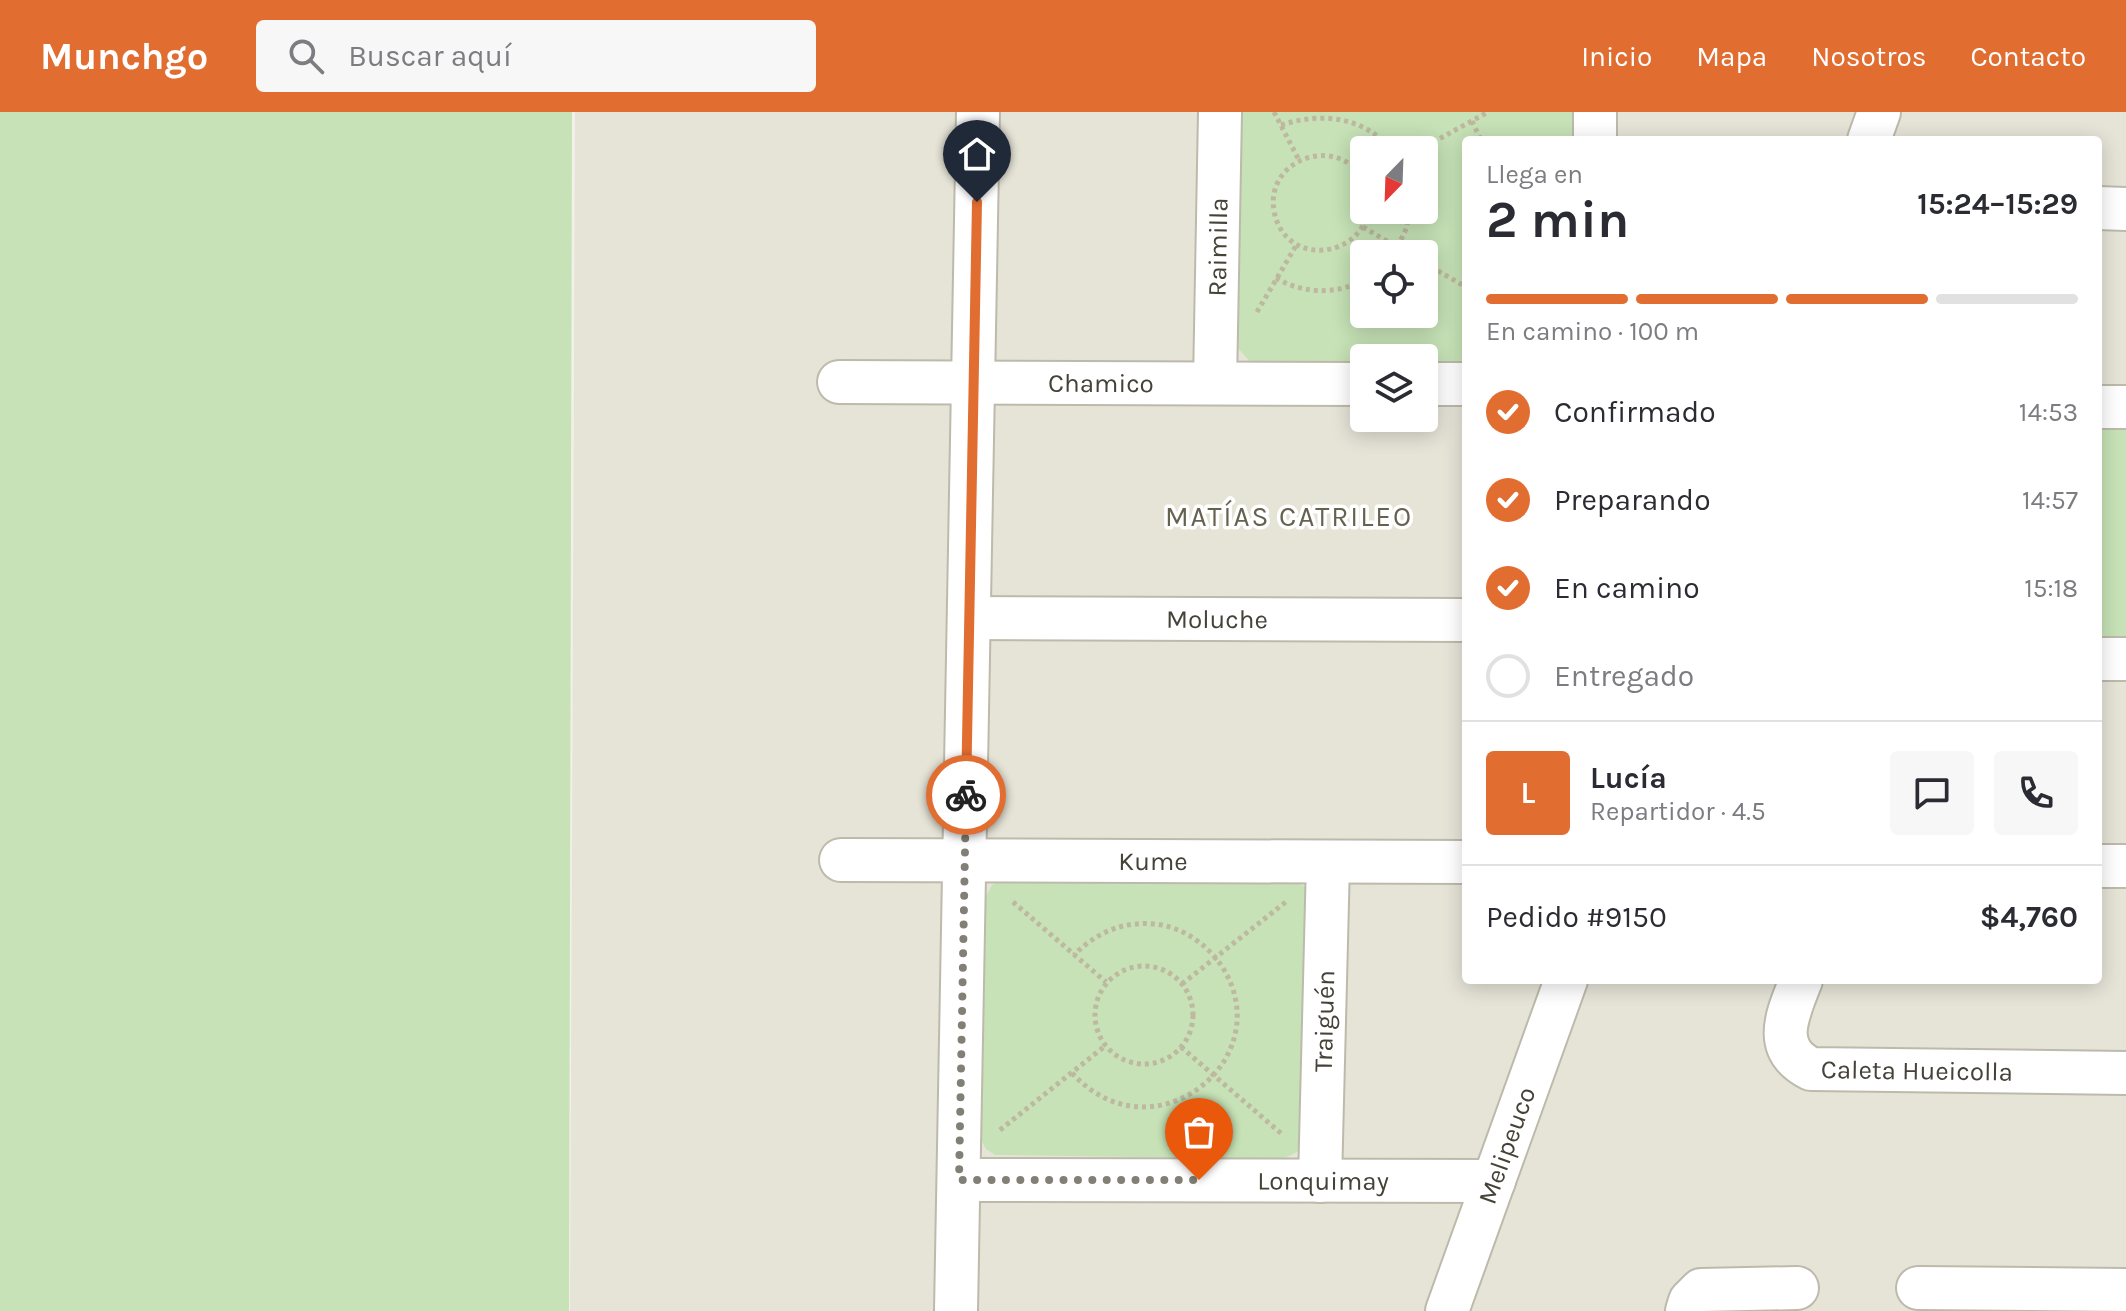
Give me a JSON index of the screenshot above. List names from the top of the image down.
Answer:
{
  "streets": {
    "street": [
      "Raimilla",
      "Chamico",
      "Moluche",
      "Kume",
      "Traiguén",
      "Caleta Hueicolla",
      "Melipeuco",
      "Lonquimay"
    ]
  },
  "crossings": [
    ["Raimilla", "Chamico"],
    ["Kume", "Traiguén"],
    ["Traiguén", "Lonquimay"],
    ["Melipeuco", "Lonquimay"]
  ],
  "districts": ["MATÍAS CATRILEO"],
  "north": "bottom left",
  "page": {
    "header": "Munchgo",
    "search": "Buscar aquí",
    "nav": [
      "Inicio",
      "Mapa",
      "Nosotros",
      "Contacto"
    ],
    "heading": ["2 min", "Llega en", "15:24–15:29"],
    "panel": [
      "Lucía",
      "Repartidor · 4.5",
      "Pedido #9150",
      "$4,760"
    ],
    "bar": "En camino · 100 m",
    "list": [
      ["Confirmado", "14:53"],
      ["Preparando", "14:57"],
      ["En camino", "15:18"],
      "Entregado"
    ],
    "round": "L"
  }
}
